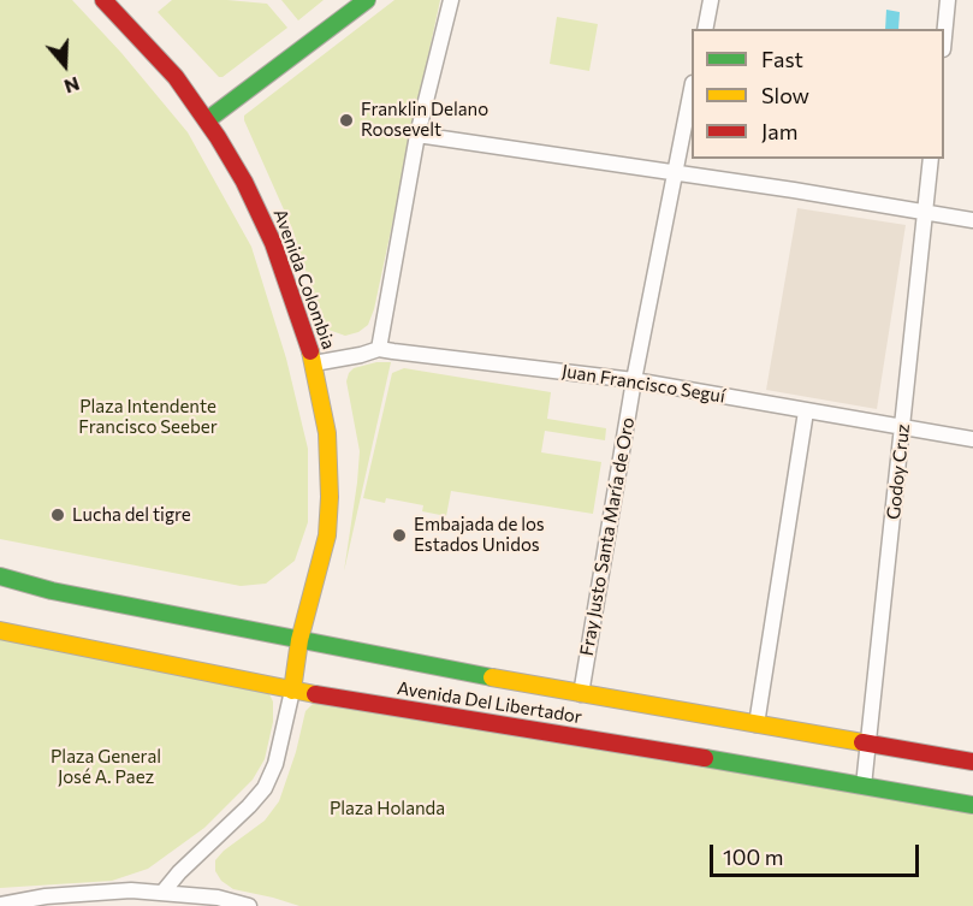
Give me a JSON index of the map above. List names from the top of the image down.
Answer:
{
  "streets": {
    "main road": ["Avenida Colombia", "Avenida Del Libertador"],
    "street": ["Juan Francisco Seguí", "Godoy Cruz", "Fray Justo Santa María de Oro"]
  },
  "crossings": [
    ["Avenida Colombia", "Juan Francisco Seguí"],
    ["Avenida Colombia", "Avenida Del Libertador"],
    ["Juan Francisco Seguí", "Godoy Cruz"],
    ["Juan Francisco Seguí", "Fray Justo Santa María de Oro"],
    ["Godoy Cruz", "Avenida Del Libertador"],
    ["Fray Justo Santa María de Oro", "Avenida Del Libertador"]
  ],
  "parks": ["Plaza Intendente Francisco Seeber", "Plaza General José A. Paez", "Plaza Holanda"],
  "places": ["Franklin Delano Roosevelt", "Lucha del tigre", "Embajada de los Estados Unidos"],
  "legend": ["Fast", "Slow", "Jam"],
  "scale_bar": "100 m",
  "north": "bottom"
}
